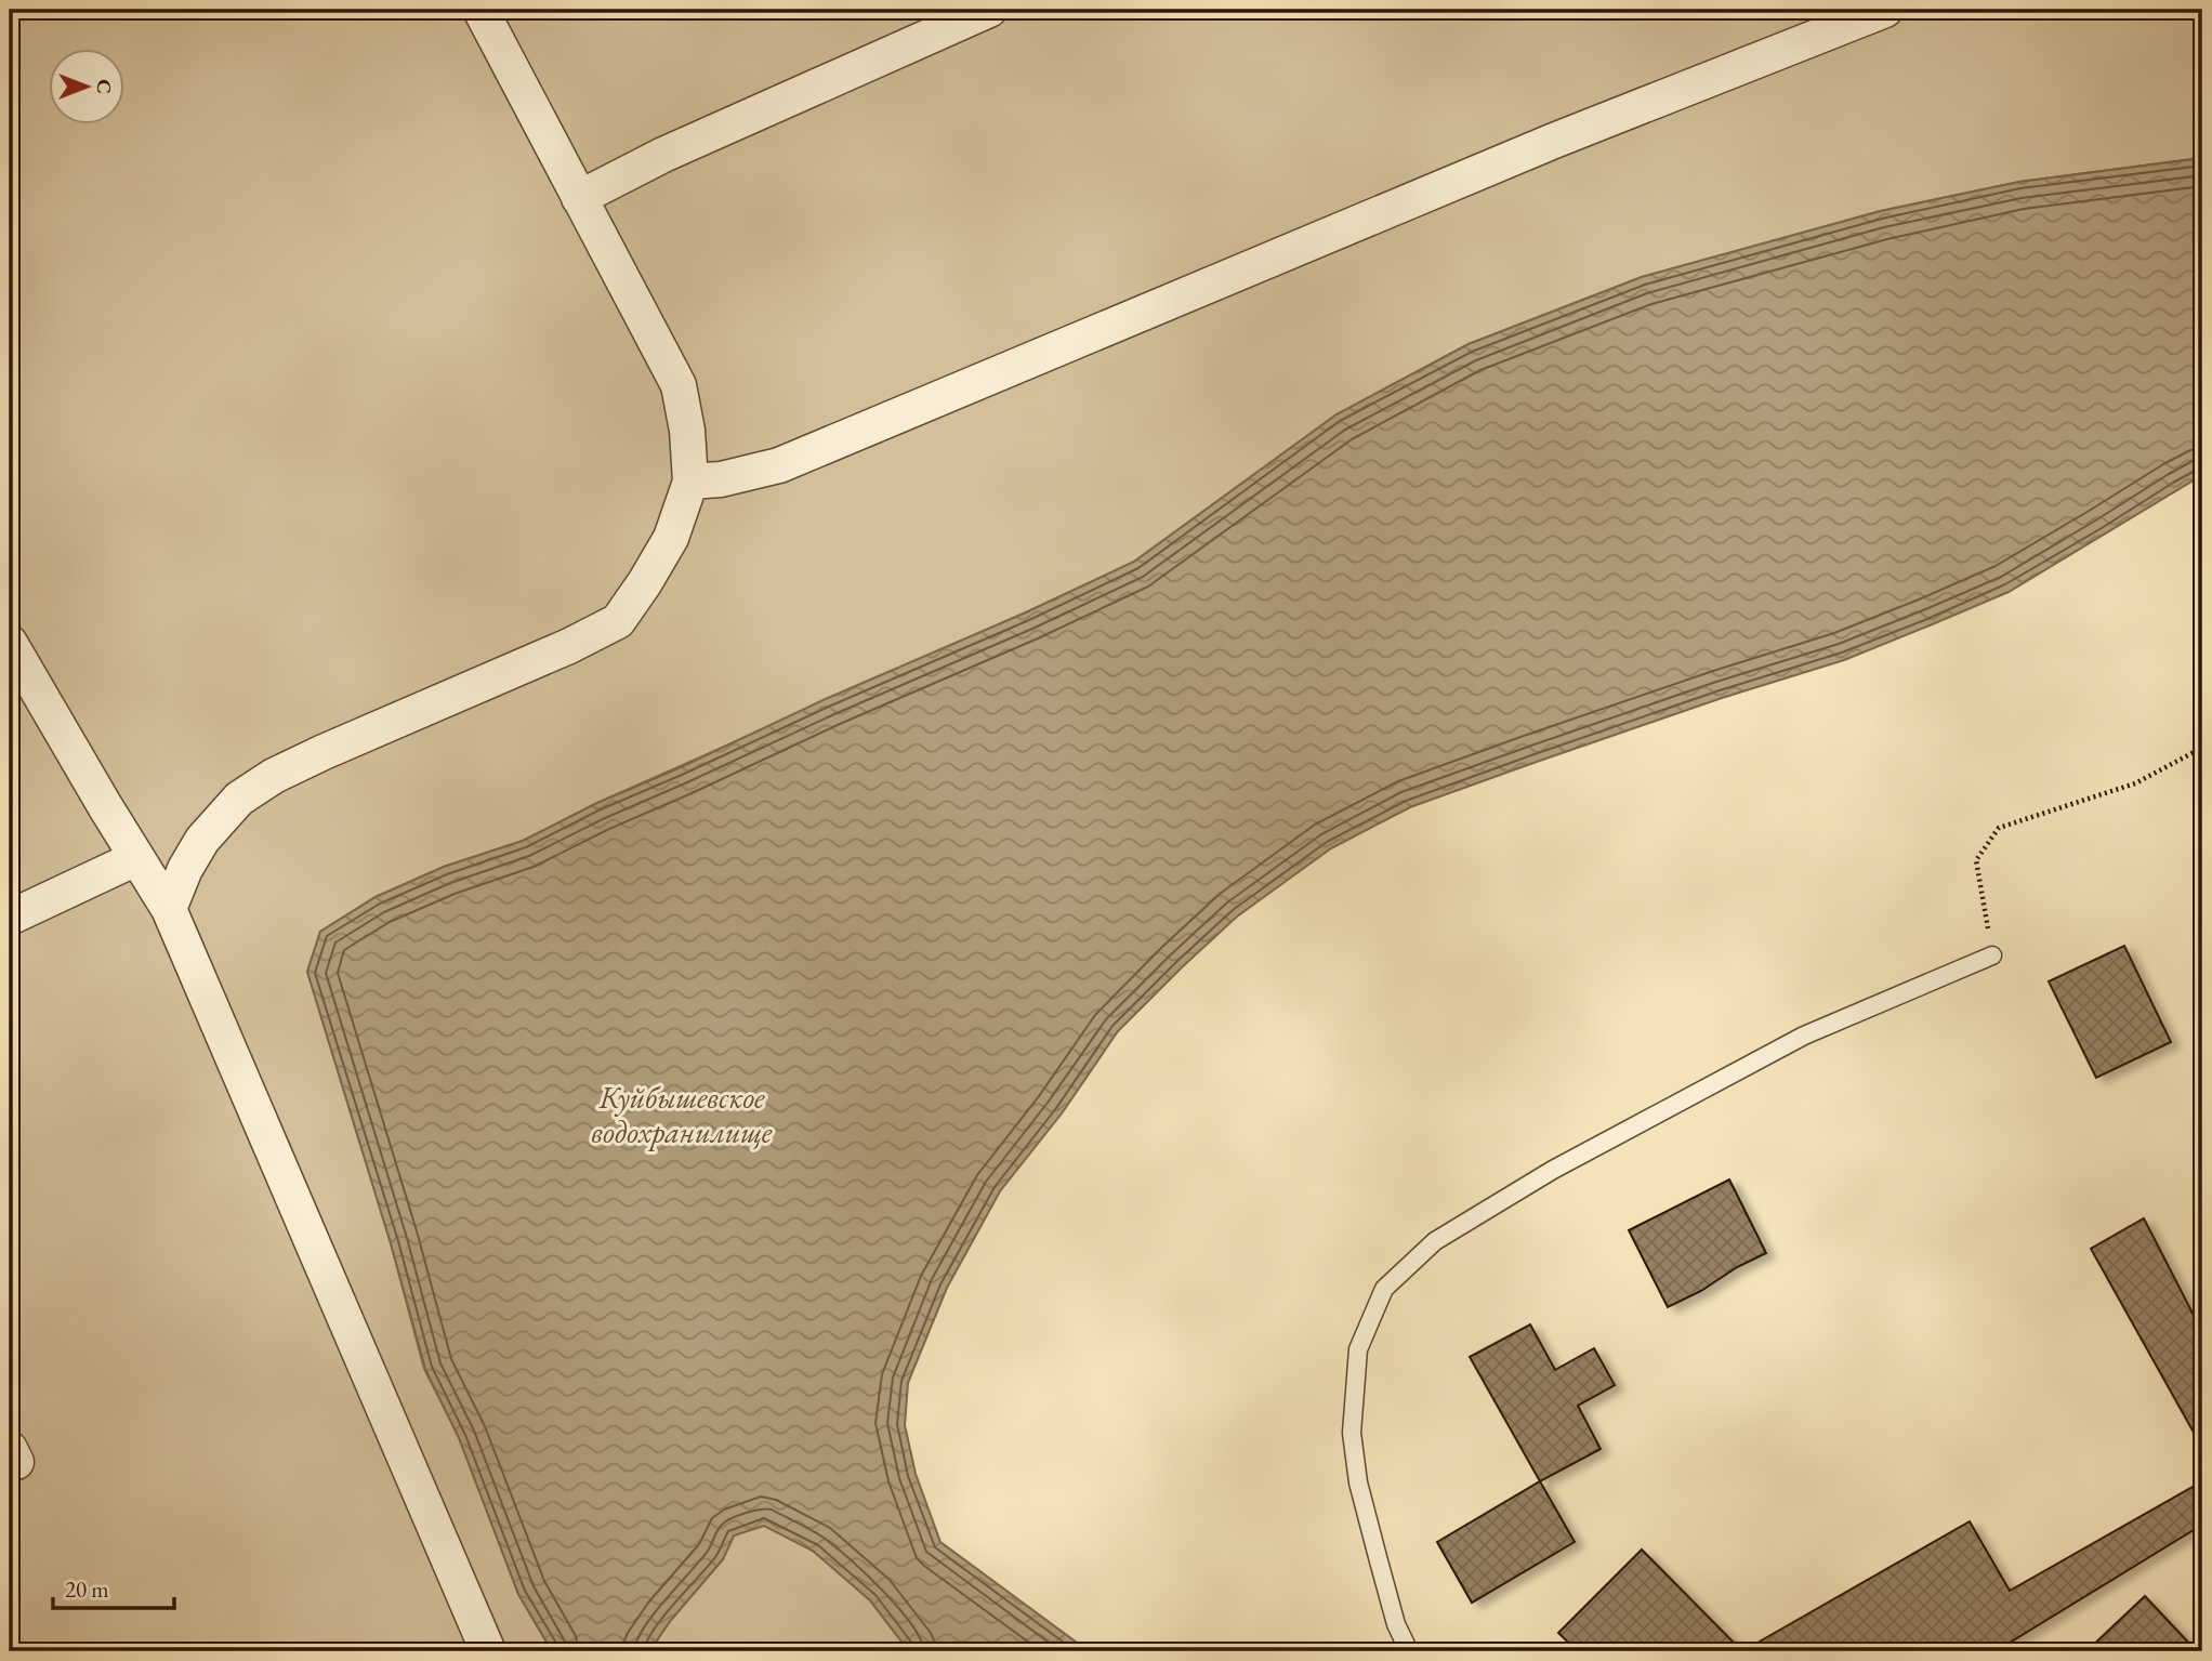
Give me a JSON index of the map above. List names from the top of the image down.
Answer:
{
  "water": ["Куйбышевское водохранилище"],
  "scale_bar": "20 m",
  "north": "right"
}
